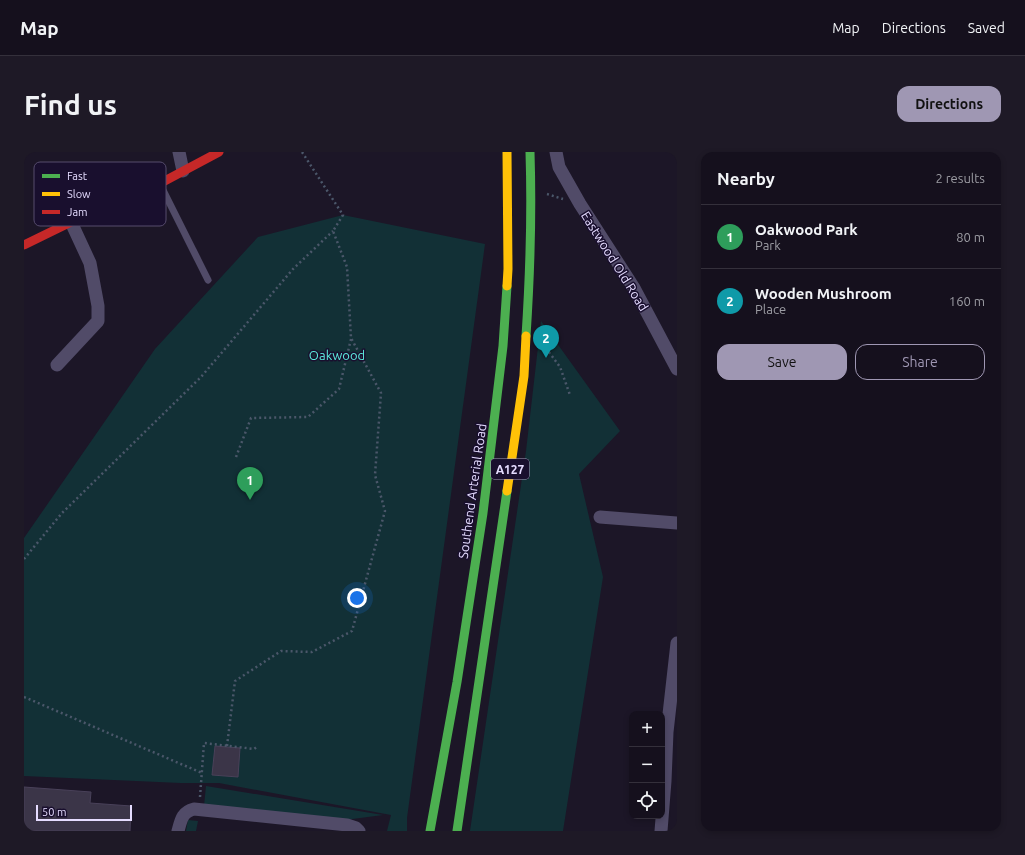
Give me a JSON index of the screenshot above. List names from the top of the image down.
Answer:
{
  "streets": {
    "main road": ["A127", "Southend Arterial Road"],
    "street": ["Eastwood Old Road"]
  },
  "parks": ["Oakwood"],
  "legend": ["Fast", "Slow", "Jam"],
  "scale_bar": "50 m",
  "page": {
    "header": "Map",
    "nav": ["Map", "Directions", "Saved"],
    "buttons": [
      "Directions",
      ["Save", "Share"]
    ],
    "title": "Find us",
    "heading": ["Nearby", "2 results"],
    "list": [
      {
        "mark": "1",
        "name": "Oakwood Park",
        "note": "Park",
        "value": "80 m"
      },
      {
        "mark": "2",
        "name": "Wooden Mushroom",
        "note": "Place",
        "value": "160 m"
      }
    ],
    "pins": ["2", "1"],
    "map_buttons": ["+", "−"],
    "scale": "50 m"
  }
}
